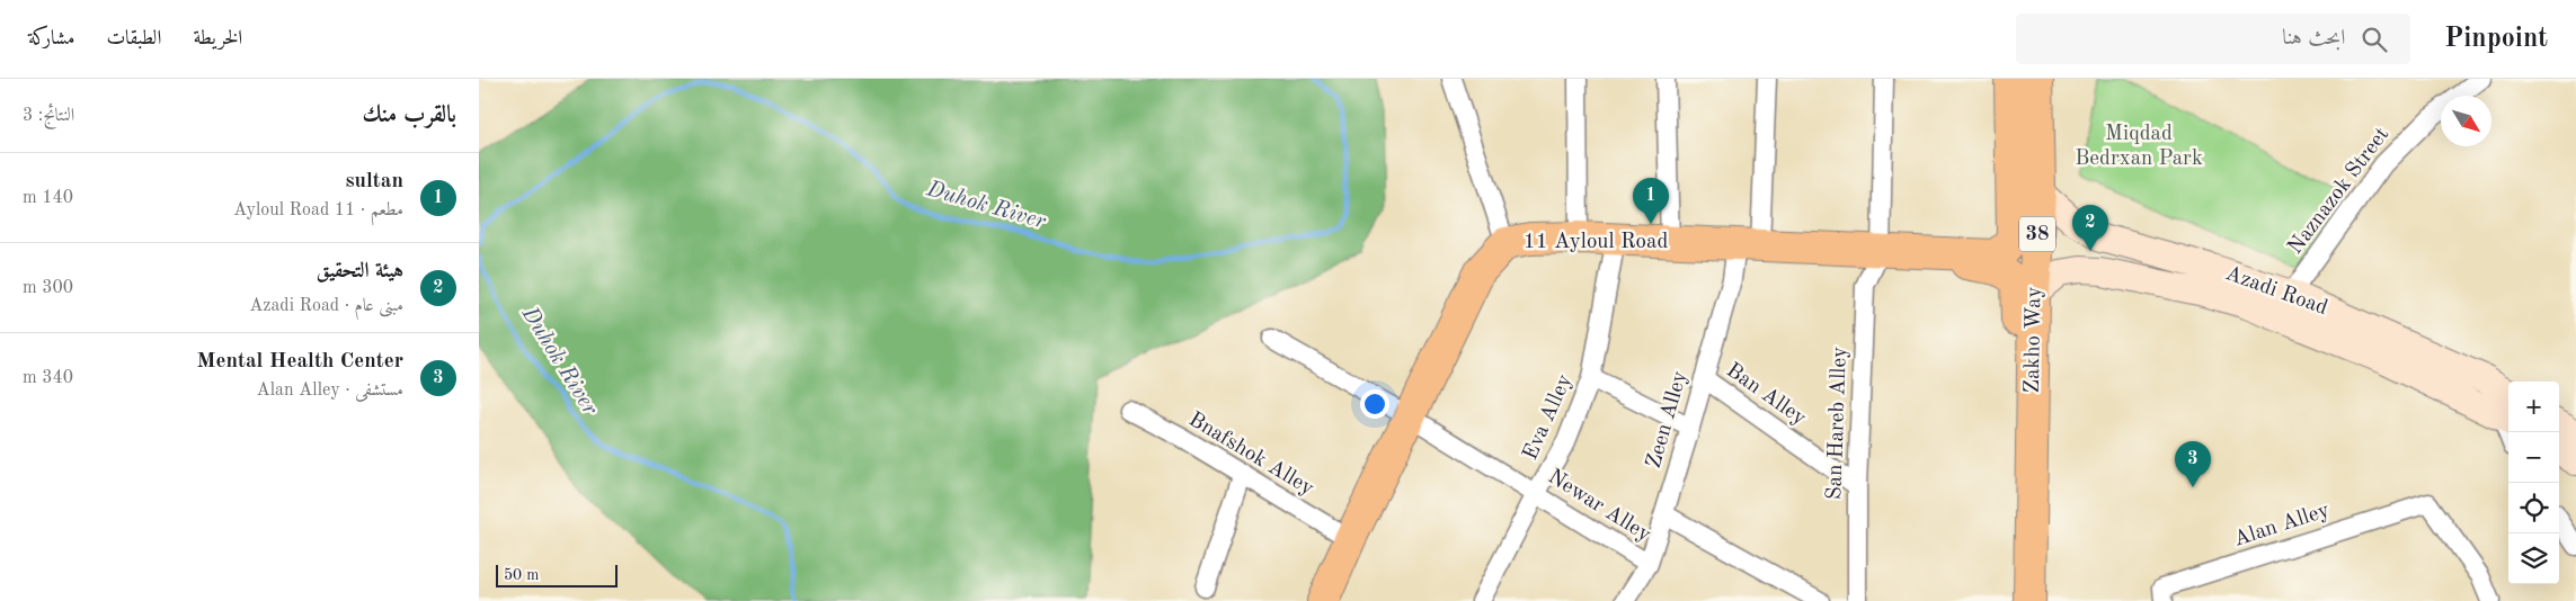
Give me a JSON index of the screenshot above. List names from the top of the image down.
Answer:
{
  "streets": {
    "highway": ["38", "11 Ayloul Road", "Zakho Way"],
    "main road": ["Azadi Road"],
    "street": [
      "Naznazok Street",
      "Ban Alley",
      "Eva Alley",
      "Zeen Alley",
      "San Hareb Alley",
      "Bnafshok Alley",
      "Newar Alley",
      "Alan Alley"
    ]
  },
  "crossings": [
    ["Naznazok Street", "Azadi Road"],
    ["11 Ayloul Road", "Eva Alley"],
    ["11 Ayloul Road", "Zeen Alley"],
    ["11 Ayloul Road", "San Hareb Alley"],
    ["11 Ayloul Road", "Bnafshok Alley"],
    ["11 Ayloul Road", "Newar Alley"],
    ["Azadi Road", "Zakho Way"],
    ["Ban Alley", "Zeen Alley"],
    ["Ban Alley", "San Hareb Alley"],
    ["Eva Alley", "Newar Alley"],
    ["Zeen Alley", "Newar Alley"]
  ],
  "water": ["Duhok River"],
  "parks": ["Miqdad Bedrxan Park"],
  "scale_bar": "50 m",
  "north": "bottom right",
  "page": {
    "header": "Pinpoint",
    "search": "ابحث هنا",
    "nav": ["الخريطة", "الطبقات", "مشاركة"],
    "heading": ["بالقرب منك", "النتائج: 3"],
    "list": [
      {
        "mark": "1",
        "name": "sultan",
        "note": "مطعم · 11 Ayloul Road",
        "value": "140 m"
      },
      {
        "mark": "2",
        "name": "هيئة التحقيق",
        "note": "مبنى عام · Azadi Road",
        "value": "300 m"
      },
      {
        "mark": "3",
        "name": "Mental Health Center",
        "note": "مستشفى · Alan Alley",
        "value": "340 m"
      }
    ],
    "pins": ["1", "2", "3"],
    "map_buttons": ["+", "−"],
    "scale": "50 m"
  }
}
